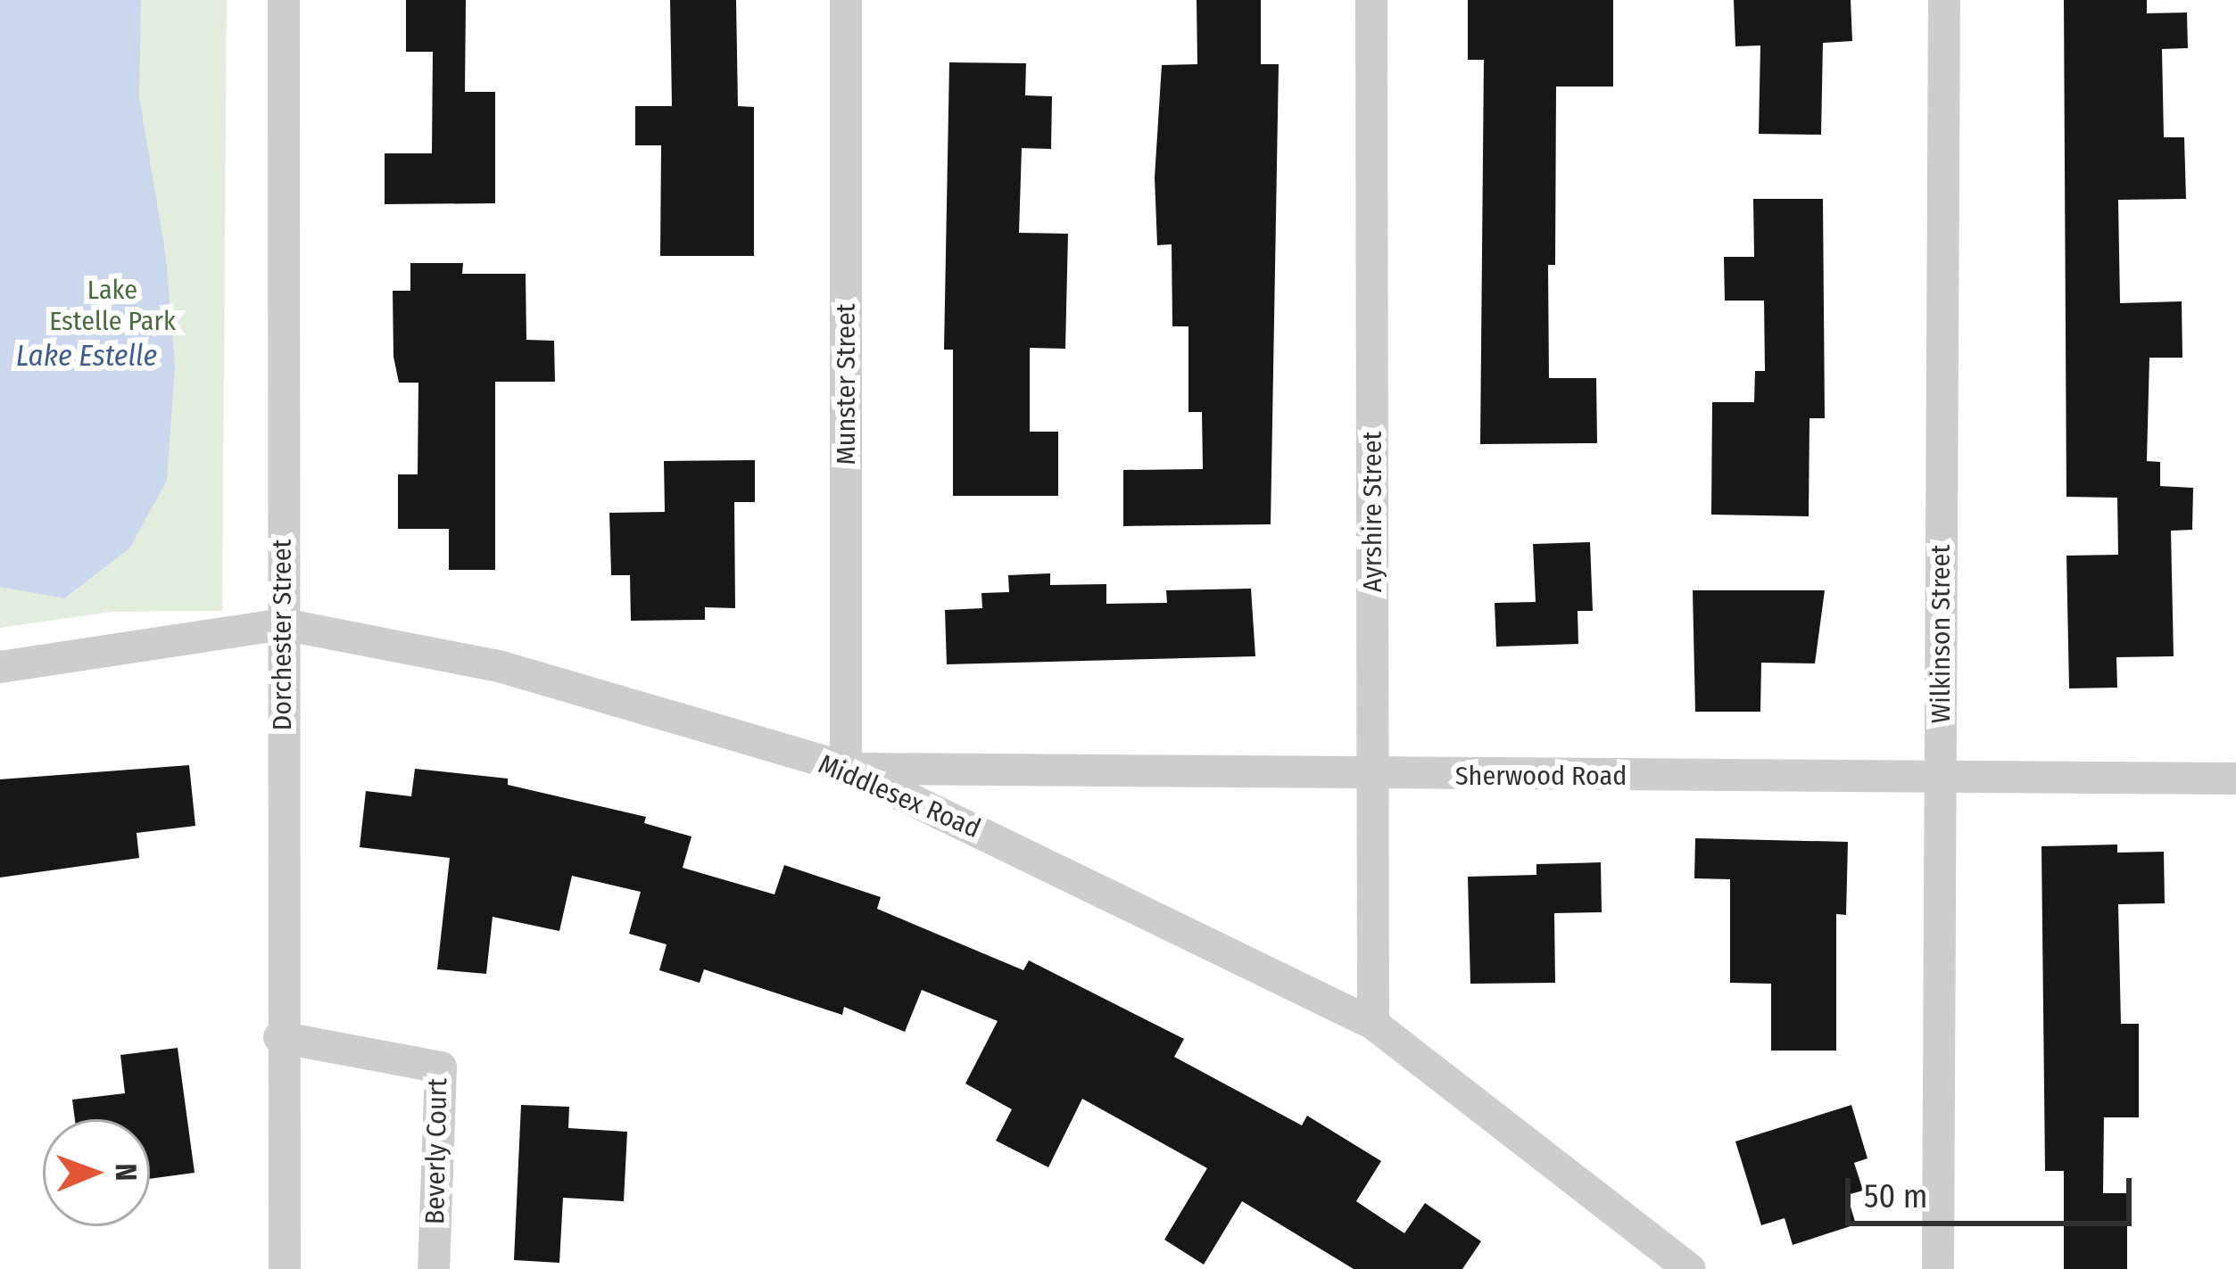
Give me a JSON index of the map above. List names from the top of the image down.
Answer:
{
  "streets": {
    "street": [
      "Munster Street",
      "Ayrshire Street",
      "Wilkinson Street",
      "Dorchester Street",
      "Sherwood Road",
      "Middlesex Road",
      "Beverly Court"
    ]
  },
  "crossings": [
    ["Munster Street", "Sherwood Road"],
    ["Munster Street", "Middlesex Road"],
    ["Ayrshire Street", "Sherwood Road"],
    ["Ayrshire Street", "Middlesex Road"],
    ["Wilkinson Street", "Sherwood Road"],
    ["Dorchester Street", "Middlesex Road"],
    ["Dorchester Street", "Beverly Court"],
    ["Sherwood Road", "Middlesex Road"]
  ],
  "water": ["Lake Estelle"],
  "parks": ["Lake Estelle Park"],
  "scale_bar": "50 m",
  "north": "right"
}
